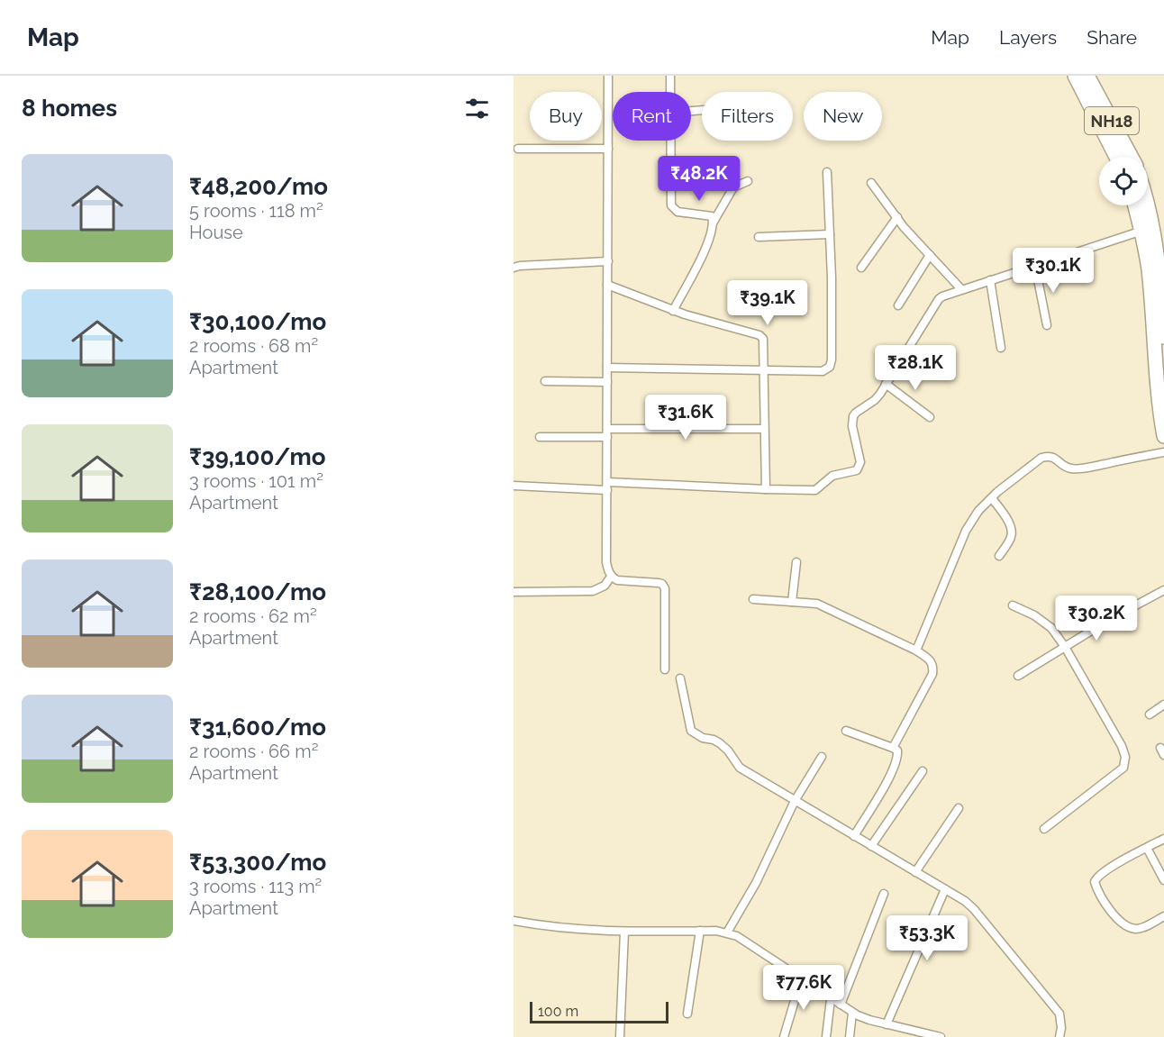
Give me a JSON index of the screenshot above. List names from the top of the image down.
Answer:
{
  "streets": {
    "highway": ["NH18"]
  },
  "scale_bar": "100 m",
  "page": {
    "header": "Map",
    "nav": ["Map", "Layers", "Share"],
    "heading": "8 homes",
    "chip": [
      "Buy",
      "Rent",
      "Filters",
      "New"
    ],
    "list": [
      {
        "name": "₹48,200/mo",
        "note": "5 rooms · 118 m² · House"
      },
      {
        "name": "₹30,100/mo",
        "note": "2 rooms · 68 m² · Apartment"
      },
      {
        "name": "₹39,100/mo",
        "note": "3 rooms · 101 m² · Apartment"
      },
      {
        "name": "₹28,100/mo",
        "note": "2 rooms · 62 m² · Apartment"
      },
      {
        "name": "₹31,600/mo",
        "note": "2 rooms · 66 m² · Apartment"
      },
      {
        "name": "₹53,300/mo",
        "note": "3 rooms · 113 m² · Apartment"
      }
    ],
    "price": [
      "₹48.2K",
      "₹30.1K",
      "₹39.1K",
      "₹28.1K",
      "₹31.6K",
      "₹30.2K",
      "₹53.3K",
      "₹77.6K"
    ],
    "scale": "100 m"
  }
}
